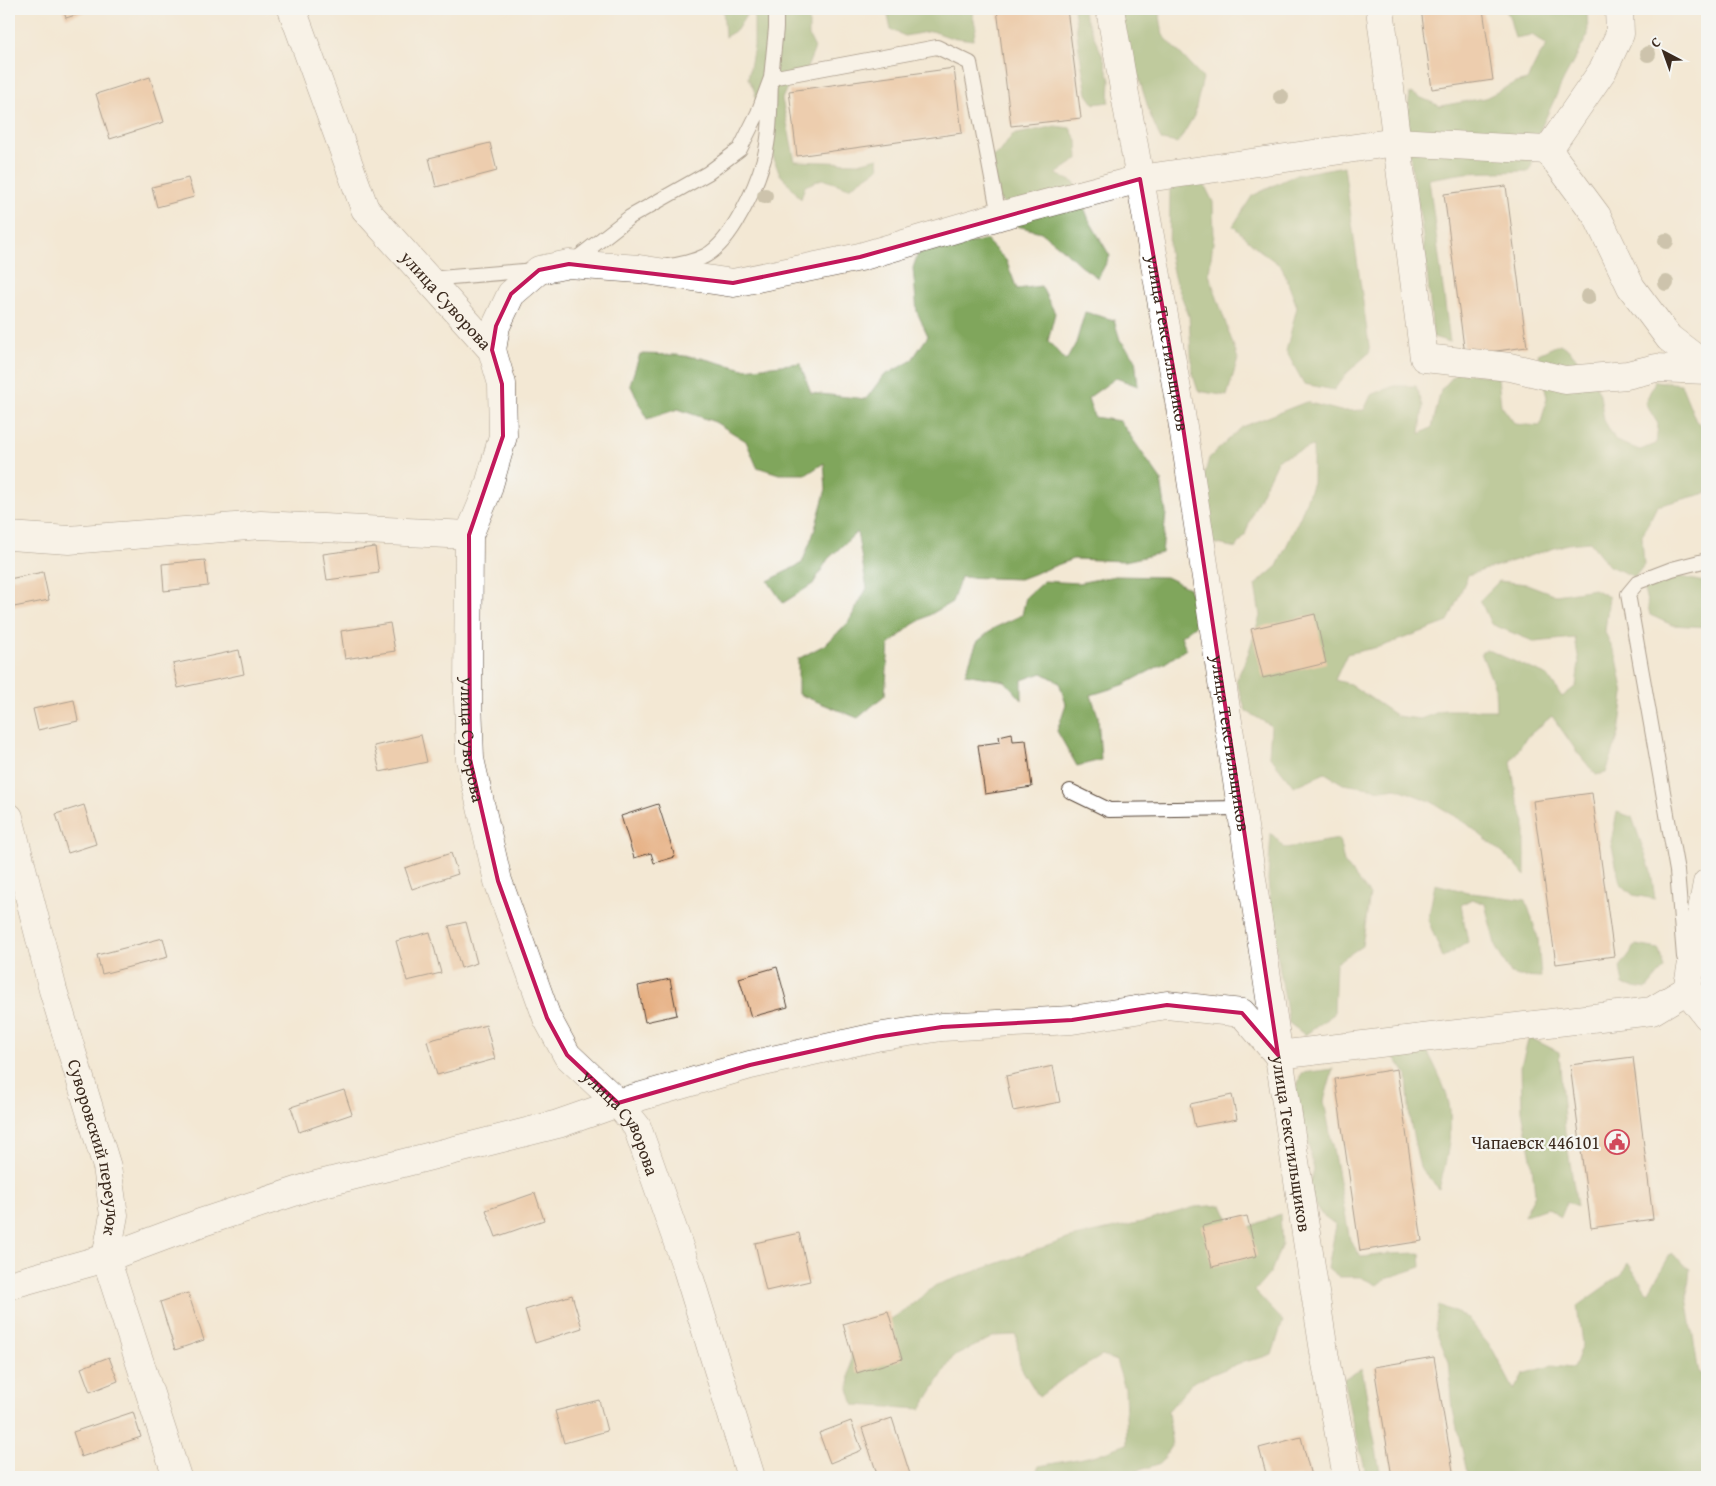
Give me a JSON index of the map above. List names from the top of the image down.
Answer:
{
  "streets": {
    "street": ["улица Суворова", "улица Текстильщиков", "Суворовский переулок"]
  },
  "places": {
    "public building": ["Чапаевск 446101"]
  },
  "north": "top left"
}
